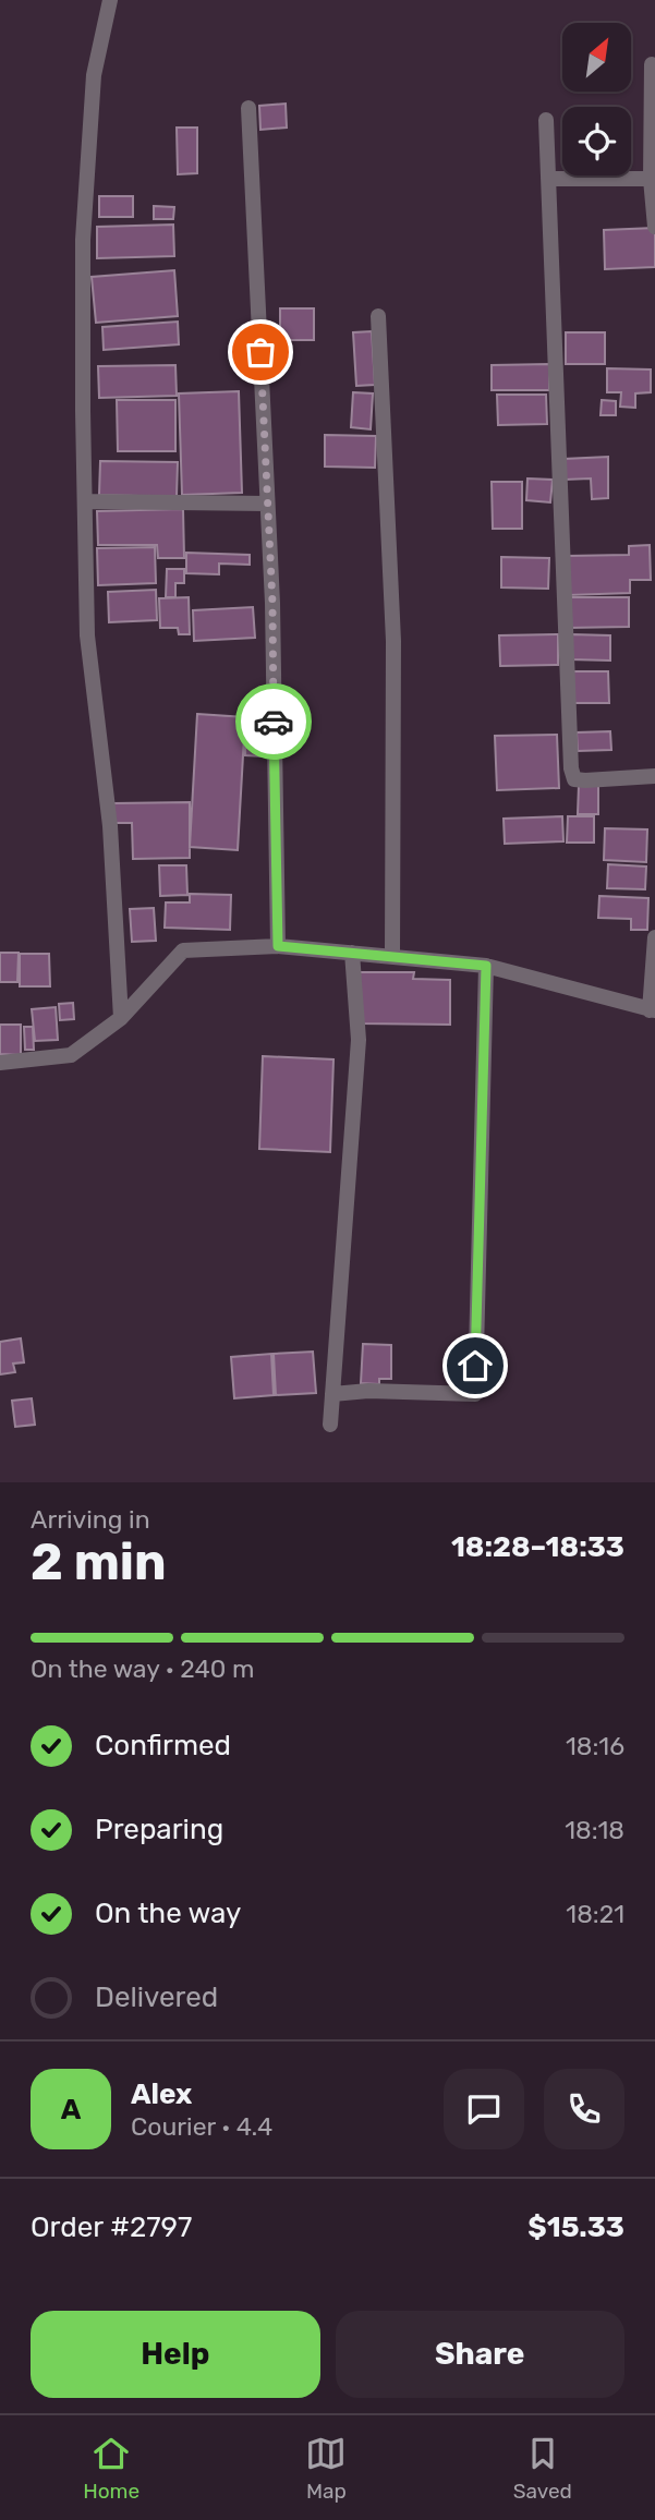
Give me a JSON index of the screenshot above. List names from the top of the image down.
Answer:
{
  "north": "top right",
  "page": {
    "heading": ["2 min", "Arriving in", "18:28–18:33"],
    "panel": [
      "Alex",
      "Courier · 4.4",
      "Order #2797",
      "$15.33"
    ],
    "bar": "On the way · 240 m",
    "list": [
      ["Confirmed", "18:16"],
      ["Preparing", "18:18"],
      ["On the way", "18:21"],
      "Delivered"
    ],
    "round": "A",
    "buttons": ["Help", "Share"],
    "tabs": ["Home", "Map", "Saved"]
  }
}
